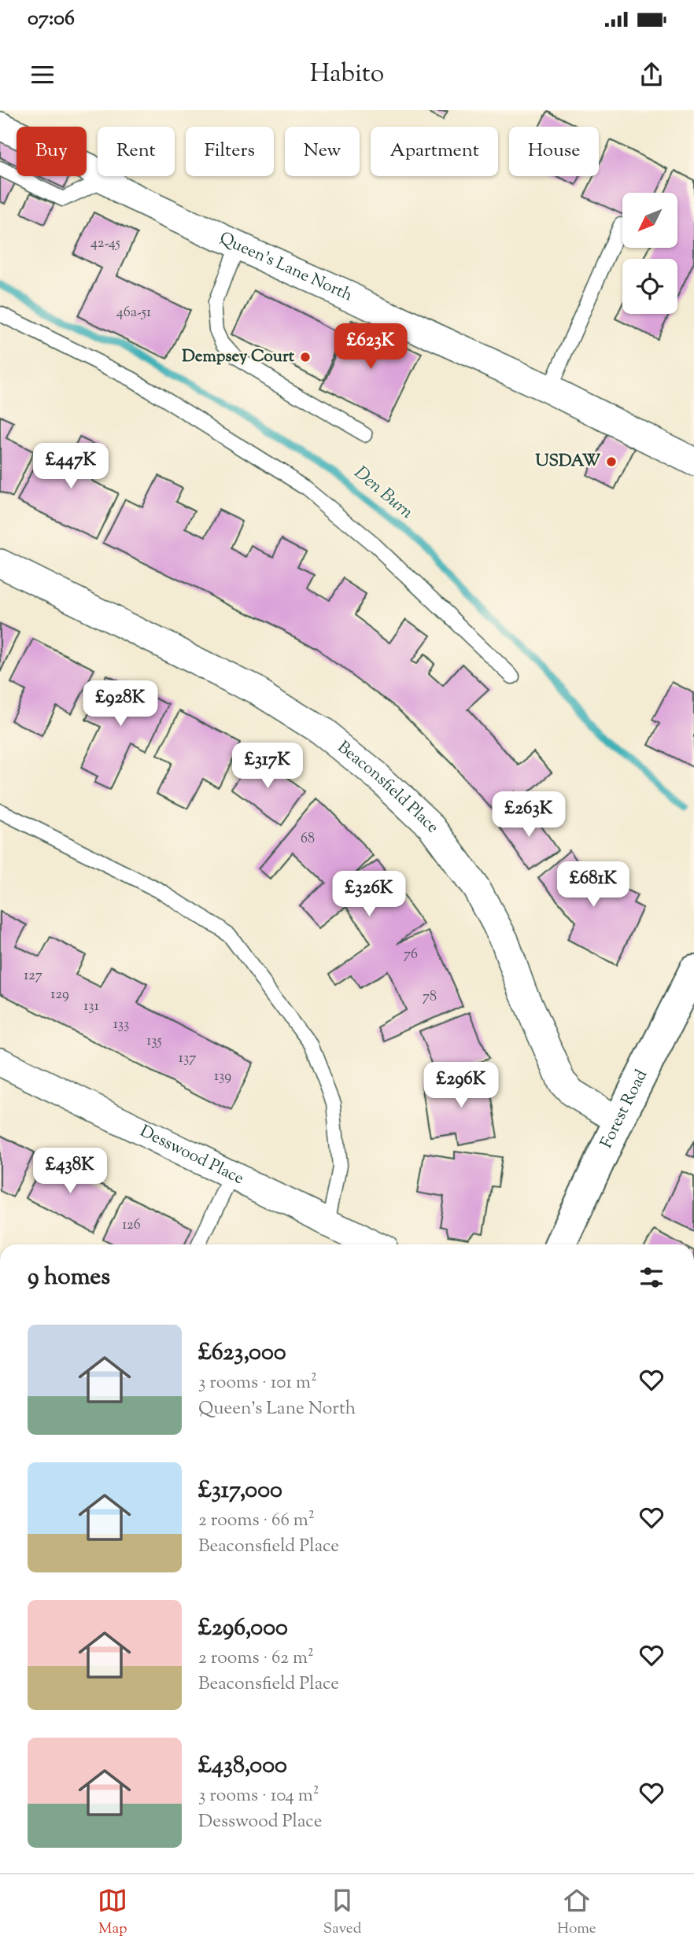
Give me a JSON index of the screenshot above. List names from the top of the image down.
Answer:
{
  "streets": {
    "street": [
      "Queen's Lane North",
      "Beaconsfield Place",
      "Forest Road",
      "Desswood Place"
    ]
  },
  "crossings": [
    ["Beaconsfield Place", "Forest Road"]
  ],
  "water": ["Den Burn"],
  "places": ["Dempsey Court", "USDAW"],
  "house_numbers": [
    "42-45",
    "46a-51",
    "68",
    "76",
    "127",
    "129",
    "78",
    "131",
    "133",
    "135",
    "137",
    "139",
    "126"
  ],
  "north": "bottom left",
  "page": {
    "status": "07:06",
    "header": "Habito",
    "chip": [
      "Buy",
      "Rent",
      "Filters",
      "New",
      "Apartment",
      "House"
    ],
    "price": [
      "£623K",
      "£447K",
      "£928K",
      "£317K",
      "£263K",
      "£681K",
      "£326K",
      "£296K",
      "£438K"
    ],
    "heading": "9 homes",
    "list": [
      {
        "name": "£623,000",
        "note": "3 rooms · 101 m² · Queen's Lane North"
      },
      {
        "name": "£317,000",
        "note": "2 rooms · 66 m² · Beaconsfield Place"
      },
      {
        "name": "£296,000",
        "note": "2 rooms · 62 m² · Beaconsfield Place"
      },
      {
        "name": "£438,000",
        "note": "3 rooms · 104 m² · Desswood Place"
      }
    ],
    "tabs": ["Map", "Saved", "Home"]
  }
}
